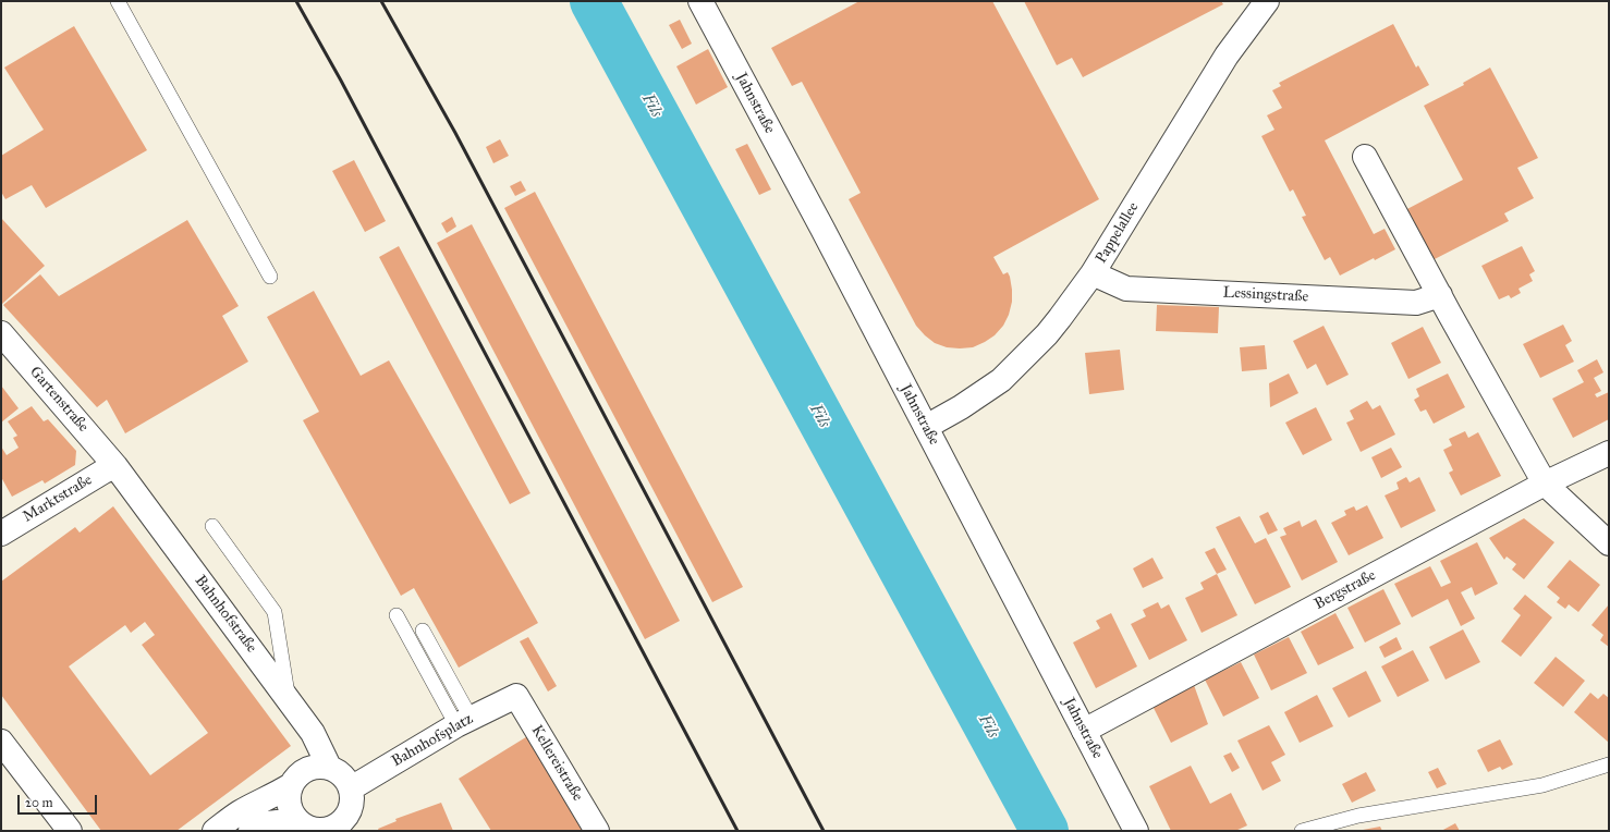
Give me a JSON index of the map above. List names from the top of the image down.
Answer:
{
  "streets": {
    "street": [
      "Jahnstraße",
      "Pappelallee",
      "Lessingstraße",
      "Gartenstraße",
      "Marktstraße",
      "Bergstraße",
      "Bahnhofstraße",
      "Bahnhofsplatz",
      "Kellereistraße"
    ]
  },
  "crossings": [
    ["Jahnstraße", "Pappelallee"],
    ["Jahnstraße", "Bergstraße"],
    ["Pappelallee", "Lessingstraße"],
    ["Gartenstraße", "Marktstraße"],
    ["Gartenstraße", "Bahnhofstraße"],
    ["Marktstraße", "Bahnhofstraße"],
    ["Bahnhofstraße", "Bahnhofsplatz"],
    ["Bahnhofsplatz", "Kellereistraße"]
  ],
  "water": ["Fils"],
  "scale_bar": "20 m"
}
